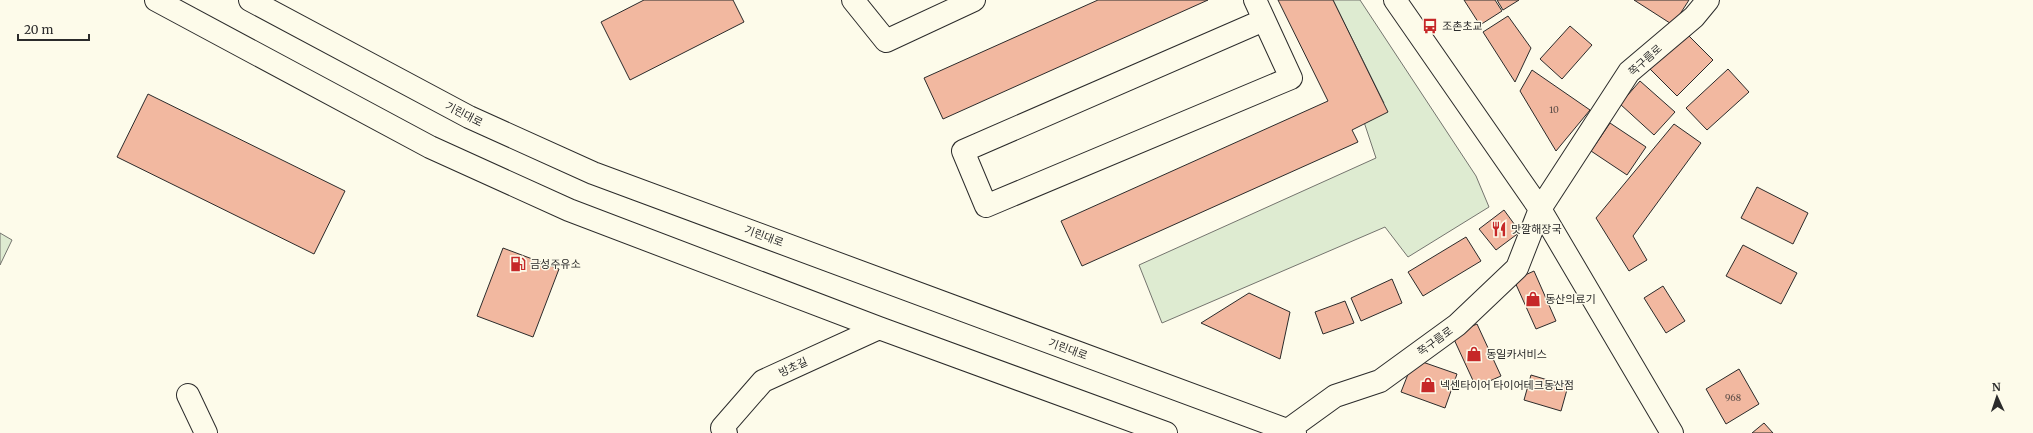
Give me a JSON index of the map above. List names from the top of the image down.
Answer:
{
  "streets": {
    "street": ["쪽구름로", "기린대로", "방초길"]
  },
  "crossings": [
    ["쪽구름로", "기린대로"]
  ],
  "places": {
    "bus stop": ["조촌초교"],
    "restaurant": ["맛깔해장국"],
    "fuel station": ["금성주유소"],
    "shop": ["동산의료기", "동일카서비스", "넥센타이어 타이어테크동산점"]
  },
  "house_numbers": ["10", "968"],
  "scale_bar": "20 m",
  "north": "top"
}
